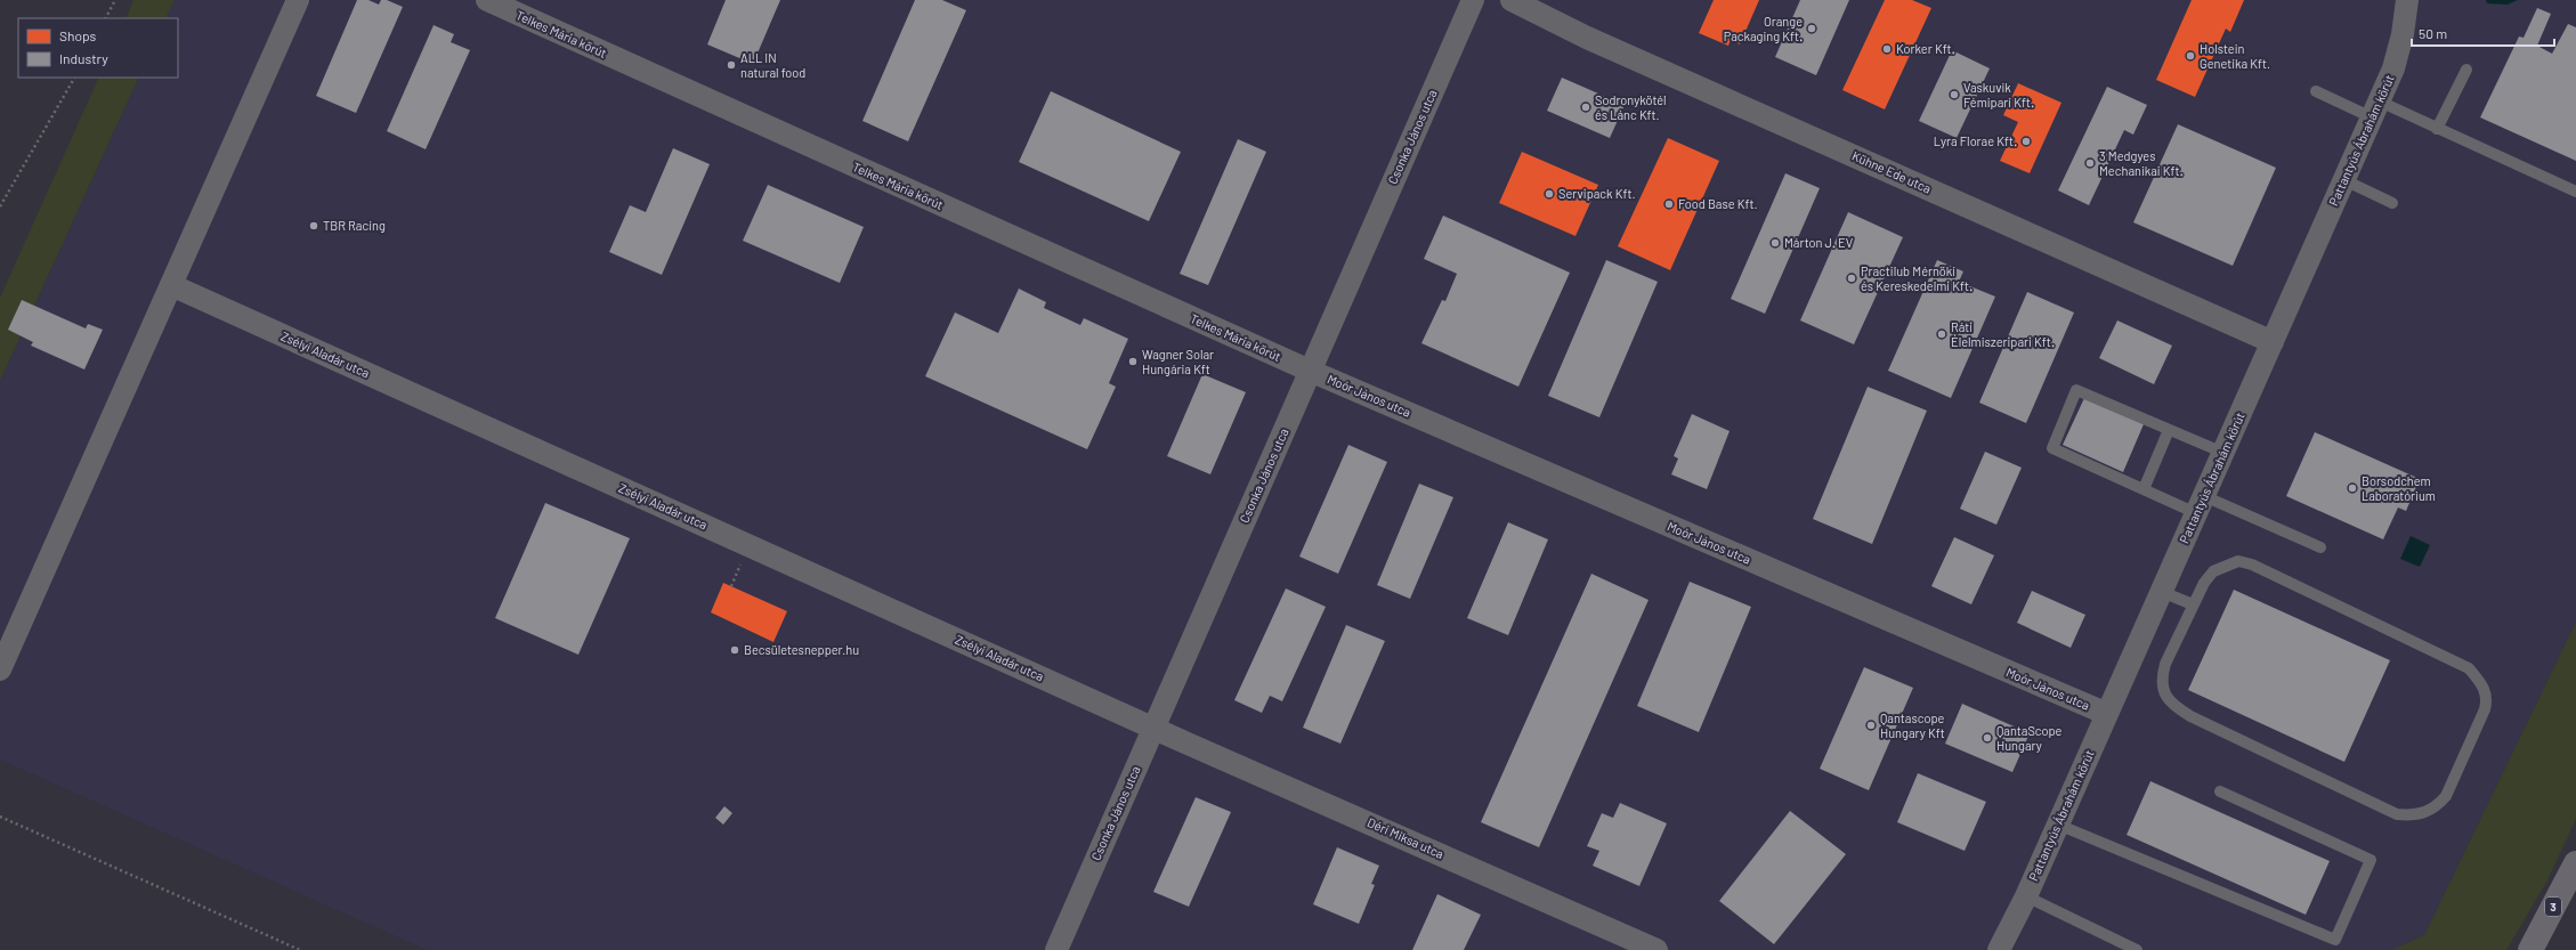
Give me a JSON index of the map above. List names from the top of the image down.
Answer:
{
  "streets": {
    "main road": ["3"],
    "street": [
      "Telkes Mária körút",
      "Csonka János utca",
      "Pattantyús Ábrahám körút",
      "Kühne Ede utca",
      "Zsélyi Aladár utca",
      "Moór János utca",
      "Déri Miksa utca"
    ]
  },
  "crossings": [
    ["Telkes Mária körút", "Csonka János utca"],
    ["Telkes Mária körút", "Moór János utca"],
    ["Csonka János utca", "Zsélyi Aladár utca"],
    ["Csonka János utca", "Moór János utca"],
    ["Csonka János utca", "Déri Miksa utca"],
    ["Pattantyús Ábrahám körút", "Kühne Ede utca"],
    ["Pattantyús Ábrahám körút", "Moór János utca"],
    ["Zsélyi Aladár utca", "Déri Miksa utca"]
  ],
  "places": [
    "Orange Packaging Kft.",
    "Korker Kft.",
    "Holstein Genetika Kft.",
    "ALL IN natural food",
    "Vaskuvik Fémipari Kft.",
    "Sodronykötél és Lánc Kft.",
    "Lyra Florae Kft.",
    "3 Medgyes Mechanikai Kft.",
    "Servipack Kft.",
    "Food Base Kft.",
    "TBR Racing",
    "Márton J. EV",
    "Practilub Mérnöki és Kereskedelmi Kft.",
    "Ráti Élelmiszeripari Kft.",
    "Wagner Solar Hungária Kft",
    "Borsodchem Laboratórium",
    "Becsületesnepper.hu",
    "Qantascope Hungary Kft",
    "QantaScope Hungary"
  ],
  "legend": ["Shops", "Industry"],
  "scale_bar": "50 m"
}
